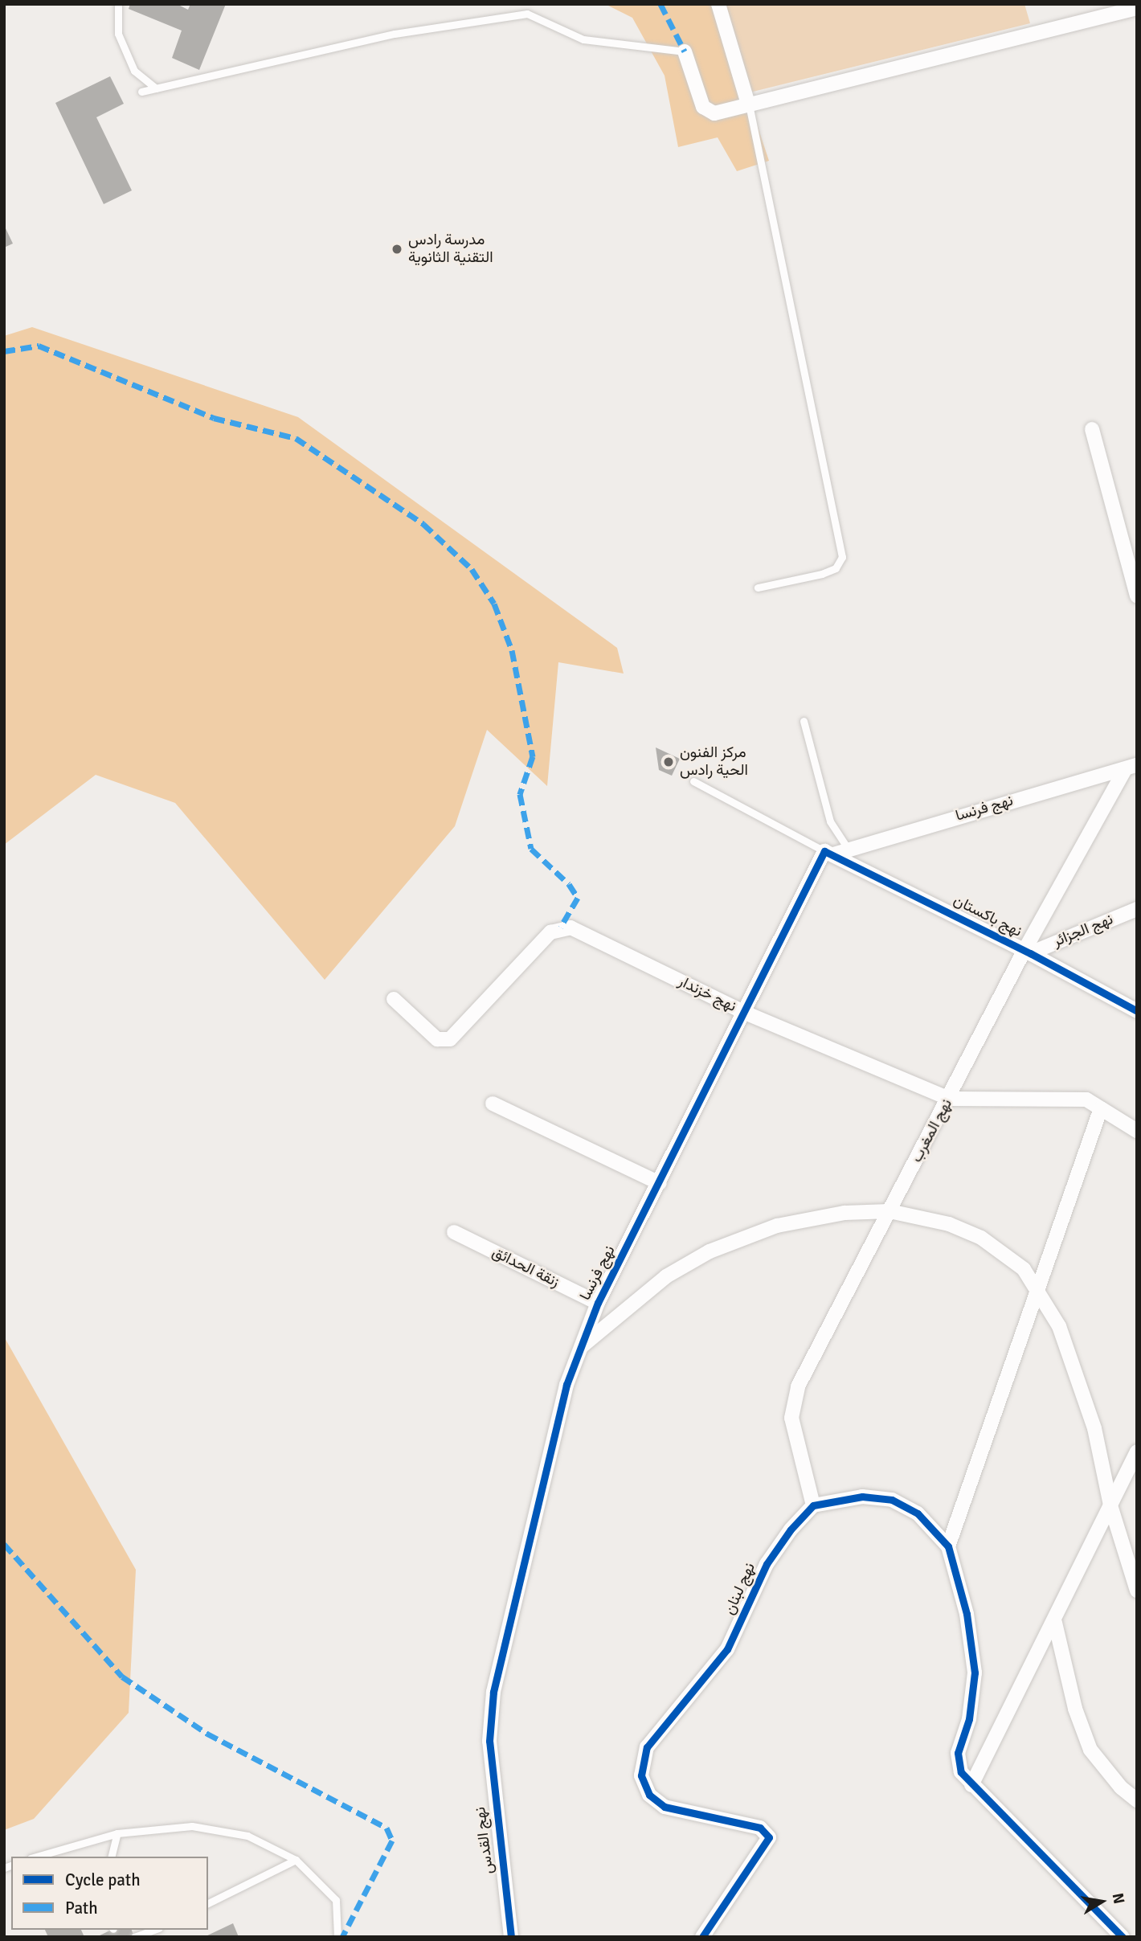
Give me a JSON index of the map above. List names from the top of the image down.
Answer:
{
  "streets": {
    "street": [
      "نهج فرنسا",
      "نهج باكستان",
      "نهج الجزائر",
      "نهج خزندار",
      "نهج المغرب",
      "زنقة الحدائق",
      "نهج لبنان",
      "نهج القدس"
    ]
  },
  "crossings": [
    ["نهج فرنسا", "نهج باكستان"],
    ["نهج فرنسا", "نهج خزندار"],
    ["نهج فرنسا", "نهج المغرب"],
    ["نهج فرنسا", "زنقة الحدائق"],
    ["نهج فرنسا", "نهج القدس"],
    ["نهج باكستان", "نهج الجزائر"],
    ["نهج باكستان", "نهج المغرب"],
    ["نهج الجزائر", "نهج المغرب"],
    ["نهج خزندار", "نهج المغرب"],
    ["نهج المغرب", "نهج لبنان"]
  ],
  "places": ["مدرسة رادس التقنية الثانوية", "مركز الفنون الحية رادس"],
  "legend": ["Cycle path", "Path"],
  "north": "right"
}
